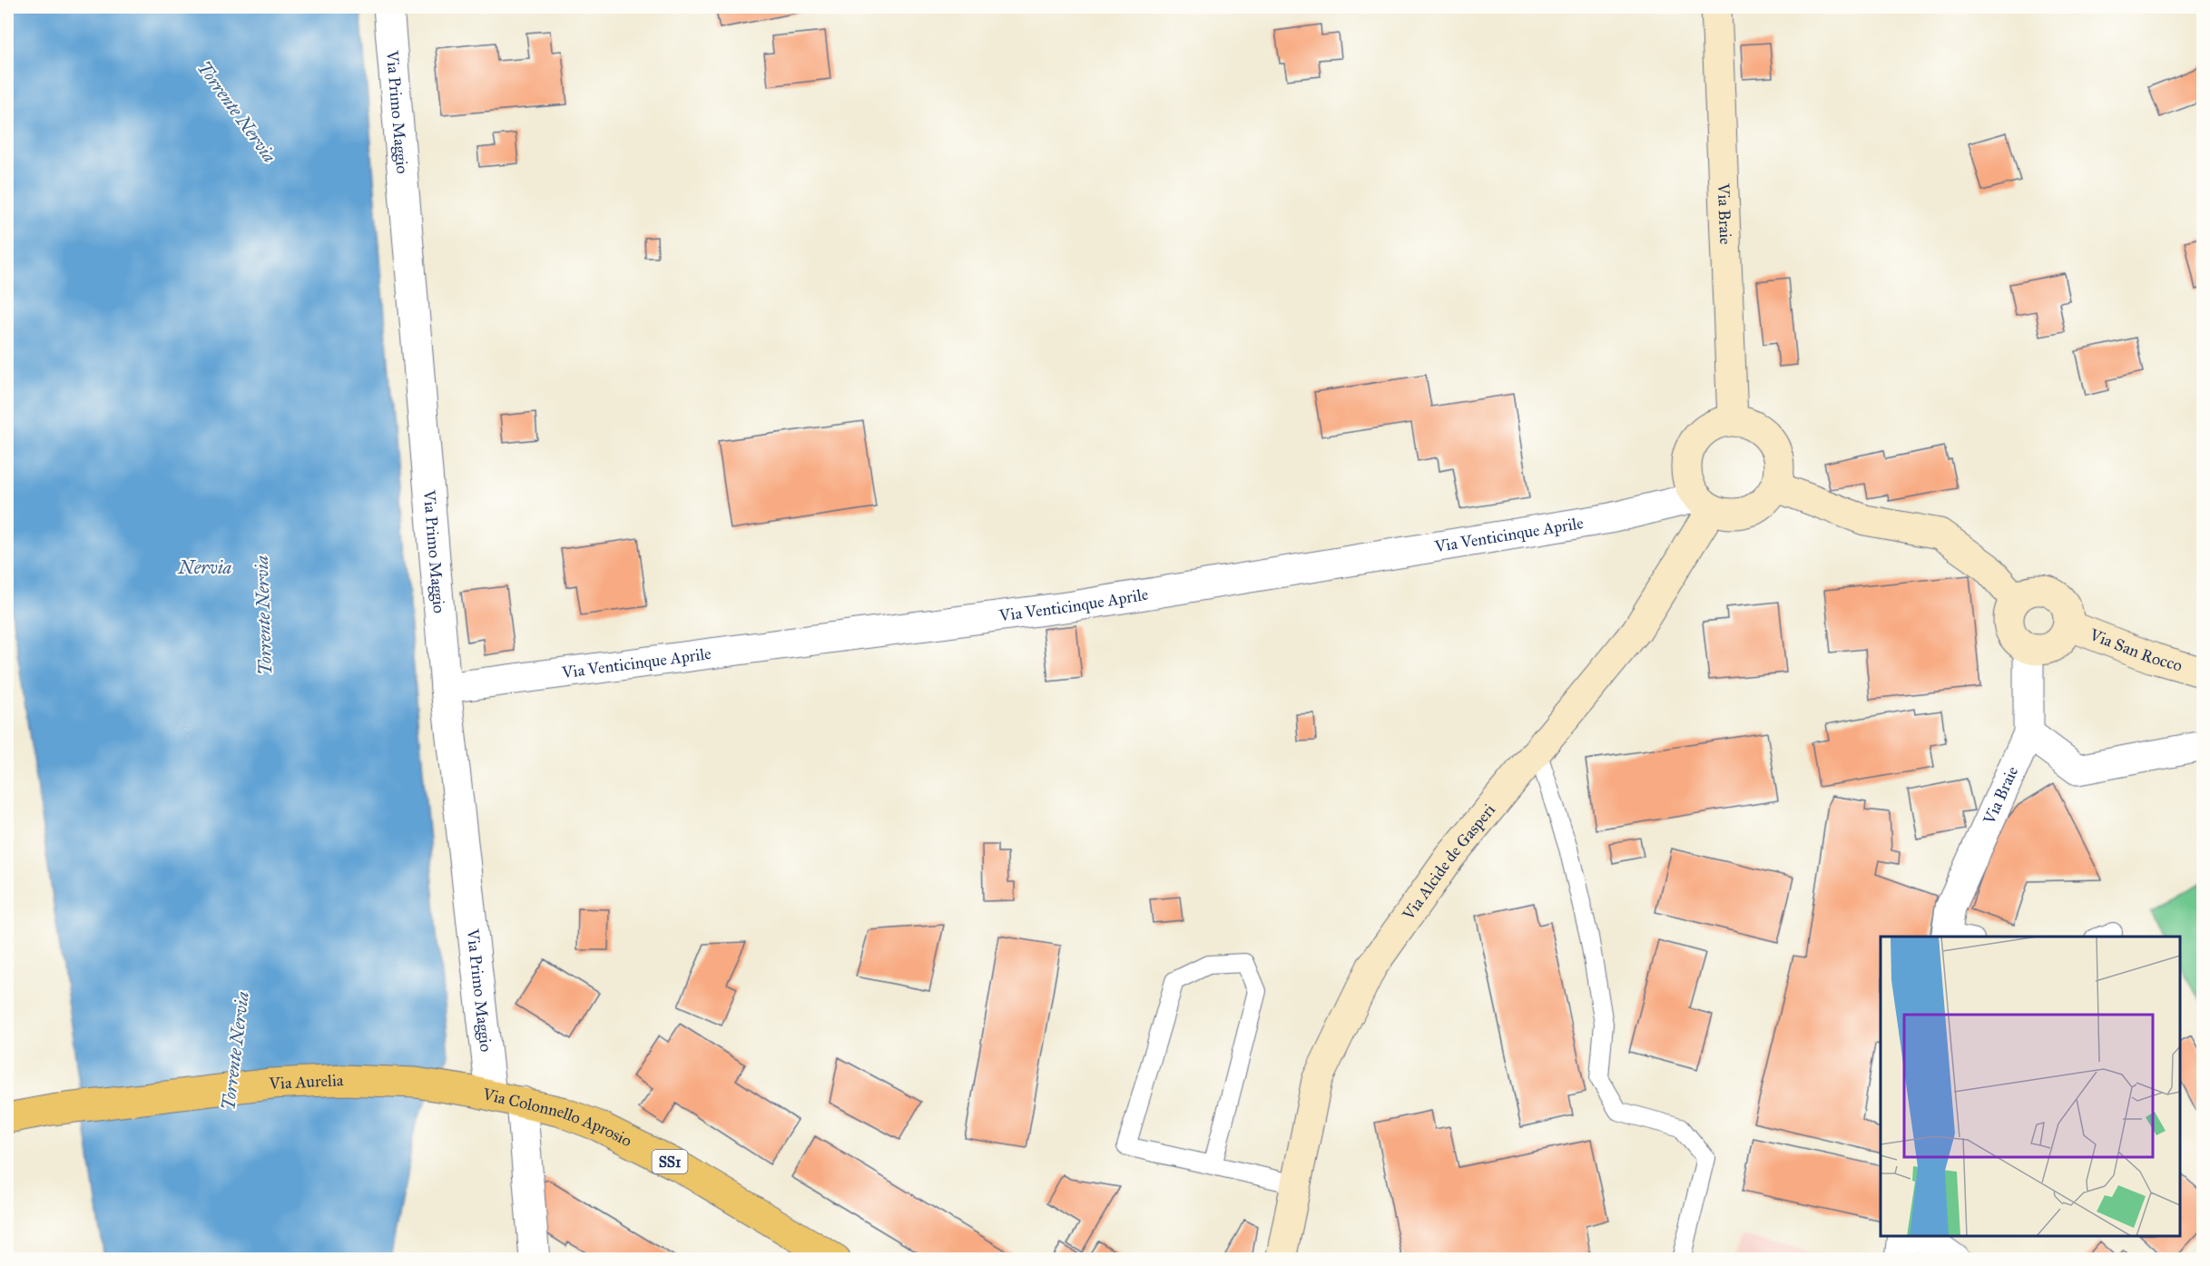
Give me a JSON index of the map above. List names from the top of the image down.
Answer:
{
  "streets": {
    "main road": ["Via Aurelia", "Via Colonnello Aprosio", "SS1"],
    "street": [
      "Via Primo Maggio",
      "Via Braie",
      "Via Venticinque Aprile",
      "Via San Rocco",
      "Via Alcide de Gasperi"
    ]
  },
  "crossings": [
    ["Via Primo Maggio", "Via Venticinque Aprile"],
    ["Via Primo Maggio", "Via Aurelia"],
    ["Via Primo Maggio", "Via Colonnello Aprosio"],
    ["Via Braie", "Via Venticinque Aprile"],
    ["Via Braie", "Via San Rocco"],
    ["Via Braie", "Via Alcide de Gasperi"],
    ["Via Venticinque Aprile", "Via Alcide de Gasperi"],
    ["Via Aurelia", "Via Colonnello Aprosio"]
  ],
  "water": ["Torrente Nervia", "Nervia"]
}
